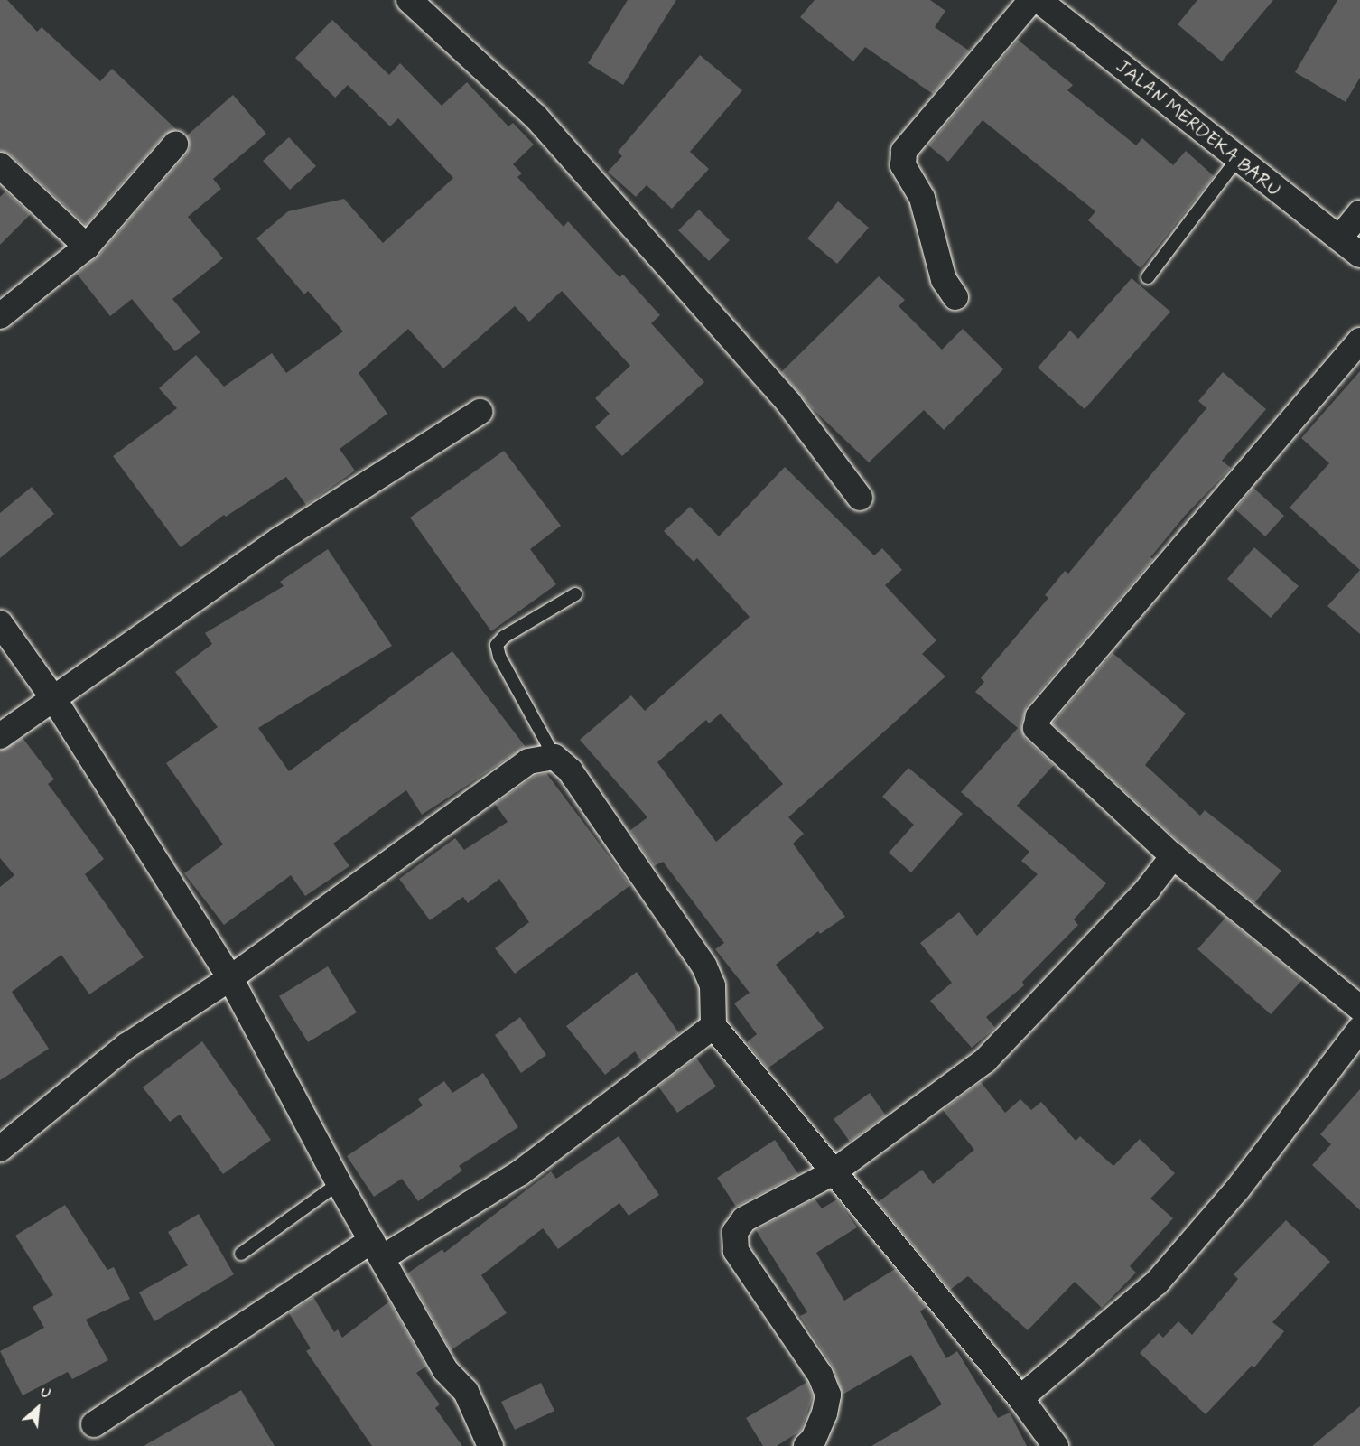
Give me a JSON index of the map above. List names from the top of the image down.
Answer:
{
  "streets": {
    "street": ["JALAN MERDEKA BARU"]
  },
  "north": "top right"
}
